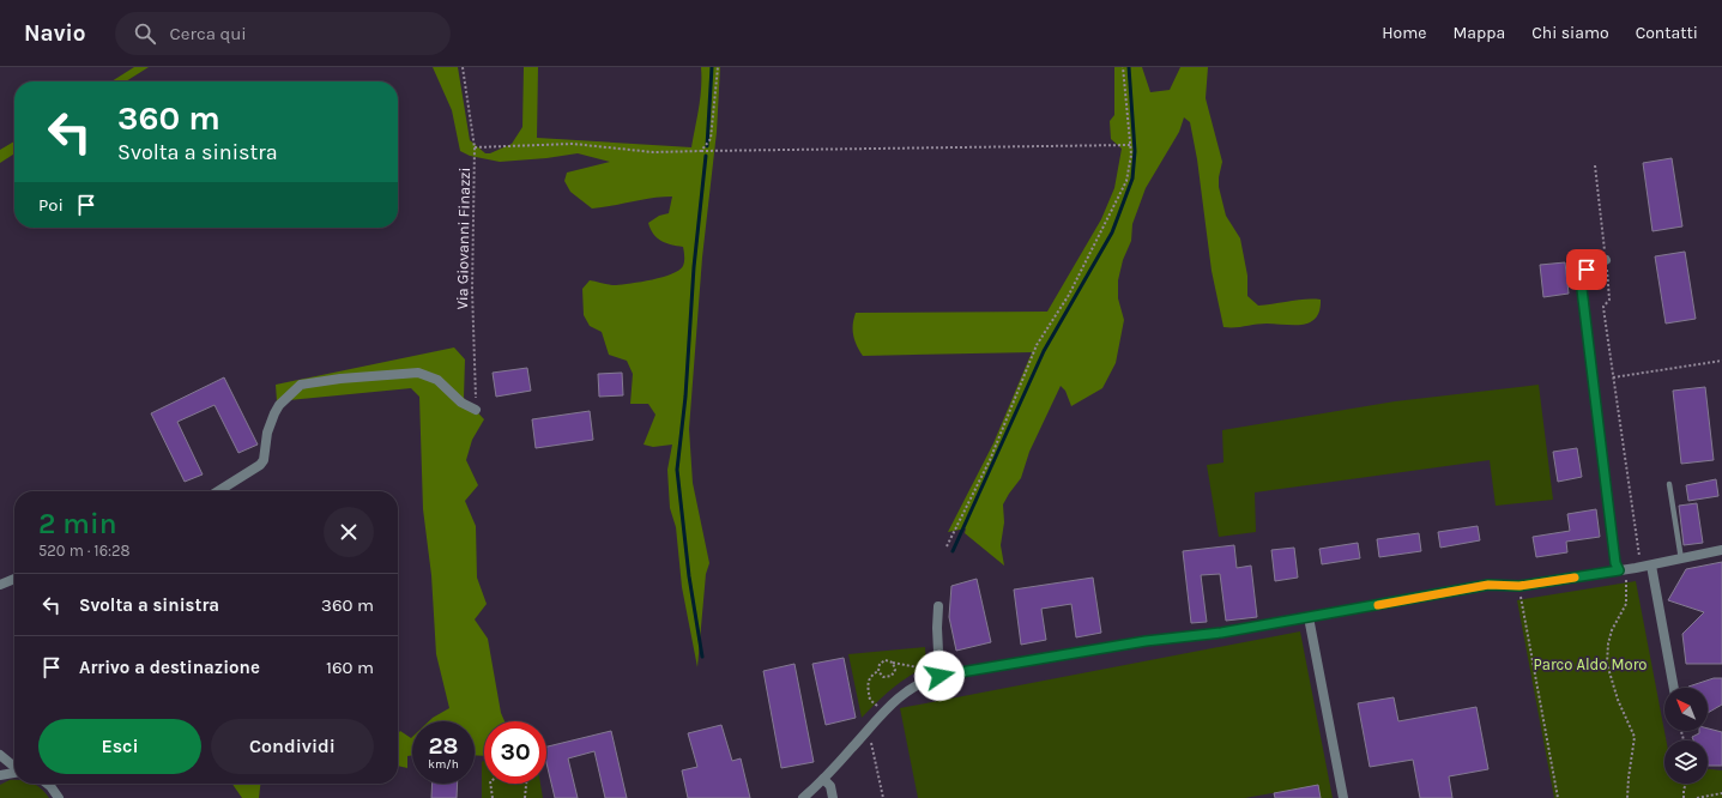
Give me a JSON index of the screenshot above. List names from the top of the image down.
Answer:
{
  "streets": {
    "path": ["Via Giovanni Finazzi"]
  },
  "parks": ["Parco Aldo Moro"],
  "north": "top left",
  "page": {
    "header": "Navio",
    "search": "Cerca qui",
    "nav": [
      "Home",
      "Mappa",
      "Chi siamo",
      "Contatti"
    ],
    "turn": ["360 m", "Svolta a sinistra"],
    "then": "Poi",
    "heading": ["2 min", "520 m · 16:28"],
    "list": [
      {
        "name": "Svolta a sinistra",
        "value": "360 m"
      },
      {
        "name": "Arrivo a destinazione",
        "value": "160 m"
      }
    ],
    "buttons": ["Esci", "Condividi"],
    "speed": "28 km/h",
    "limit": "30"
  }
}
